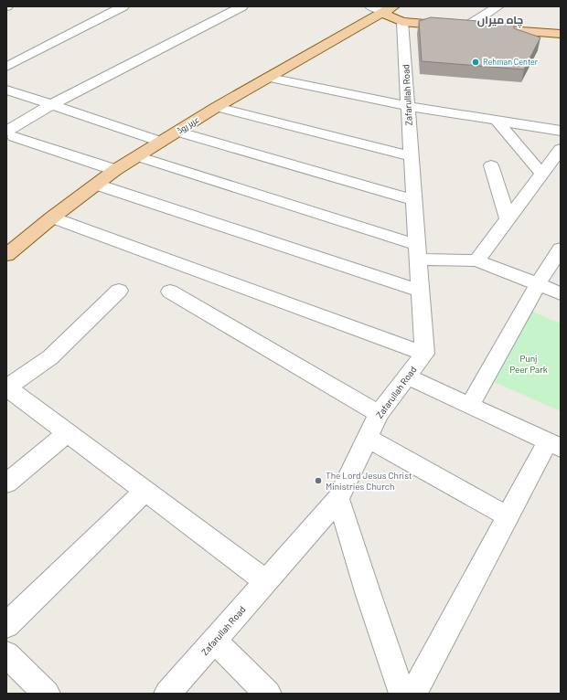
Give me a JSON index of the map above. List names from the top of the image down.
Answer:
{
  "streets": {
    "main road": ["عزیز روڈ"],
    "street": ["Zafarullah Road"]
  },
  "crossings": [
    ["Zafarullah Road", "عزیز روڈ"]
  ],
  "districts": ["چاہ میراں"],
  "parks": ["Punj Peer Park"],
  "places": ["Rehman Center", "The Lord Jesus Christ Ministries Church"]
}
